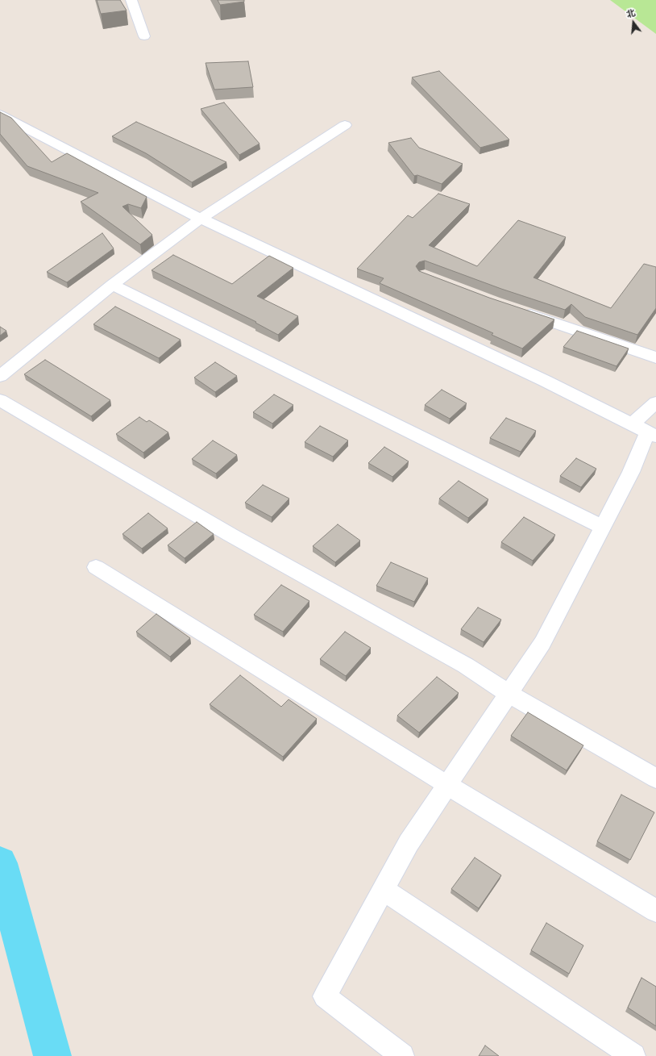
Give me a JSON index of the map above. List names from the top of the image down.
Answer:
{
  "north": "top"
}
